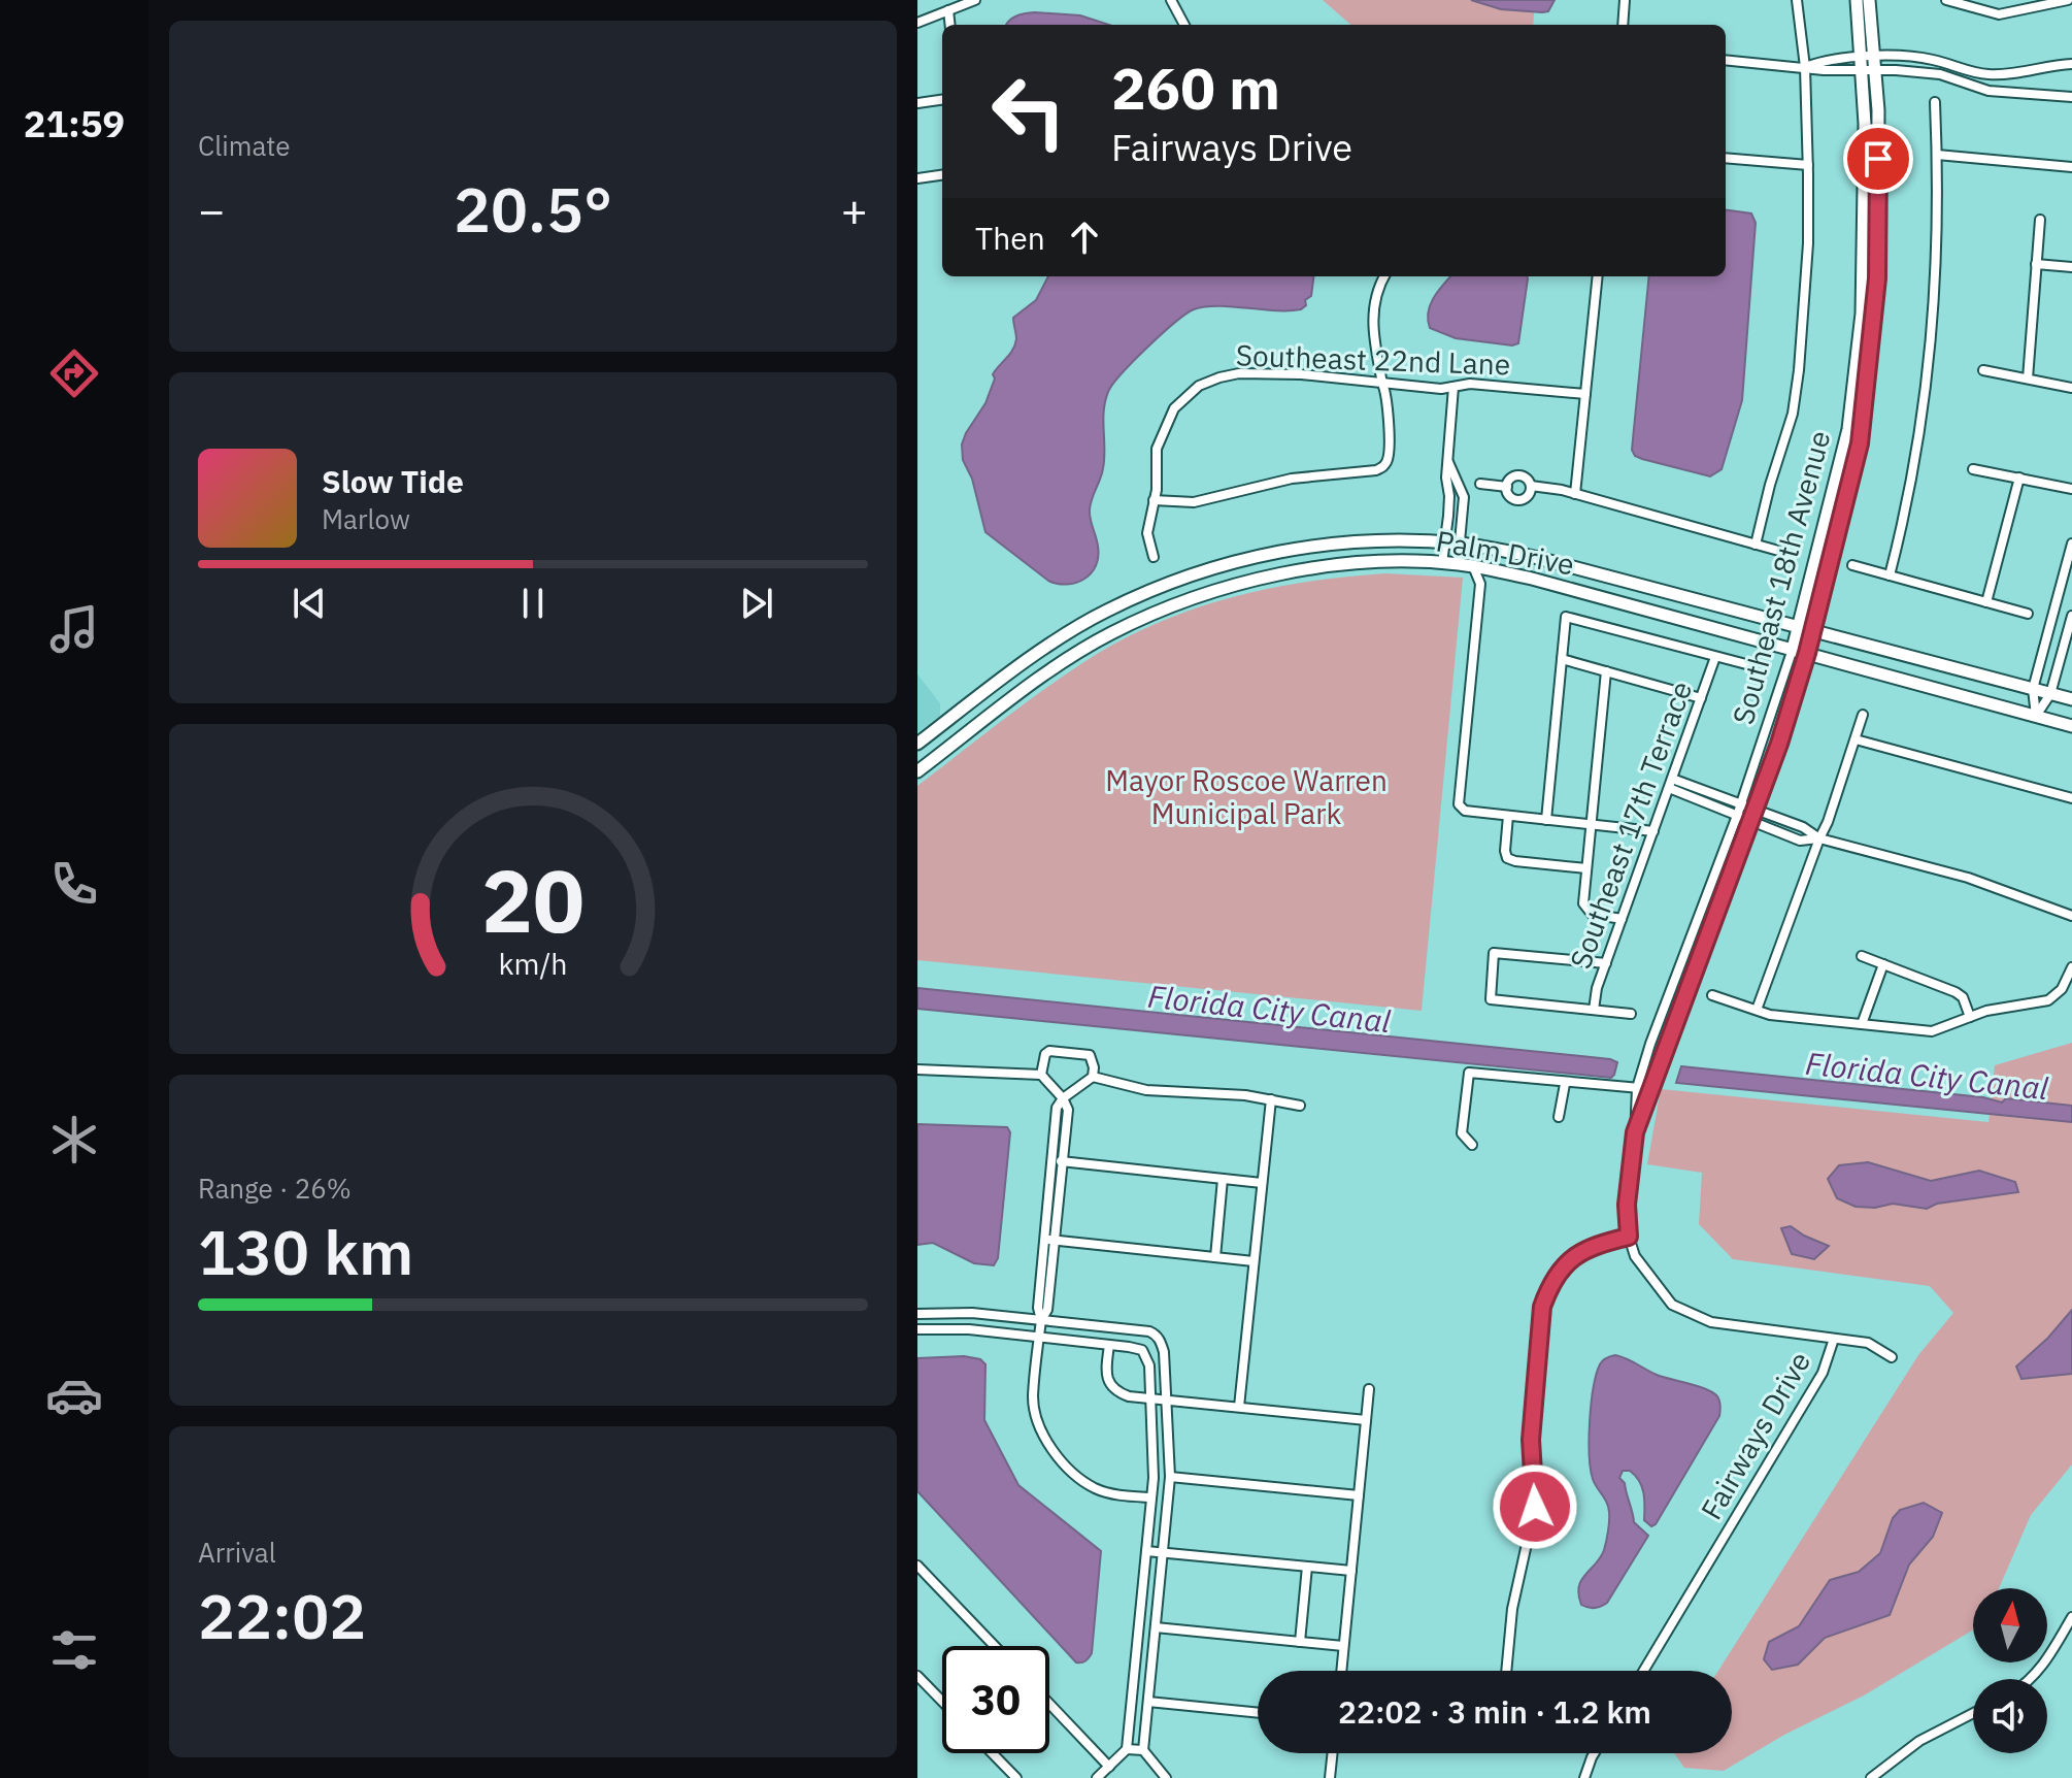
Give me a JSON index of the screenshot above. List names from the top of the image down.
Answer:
{
  "streets": {
    "main road": ["Palm Drive", "Southeast 18th Avenue"],
    "street": ["Southeast 22nd Lane", "Southeast 17th Terrace", "Fairways Drive"]
  },
  "crossings": [
    ["Palm Drive", "Southeast 18th Avenue"],
    ["Southeast 18th Avenue", "Fairways Drive"]
  ],
  "water": ["Florida City Canal"],
  "parks": ["Mayor Roscoe Warren Municipal Park"],
  "north": "top",
  "page": {
    "tabs": "21:59",
    "tile": [
      "Climate",
      ["Range · 26%", "130 km"],
      ["Arrival", "22:02"]
    ],
    "turn": ["260 m", "Fairways Drive"],
    "heat": ["−", "20.5°", "+"],
    "then": "Then",
    "song": ["Slow Tide", "Marlow"],
    "limit": "30",
    "trip": "22:02 · 3 min · 1.2 km",
    "gauge": ["20", "km/h"]
  }
}
